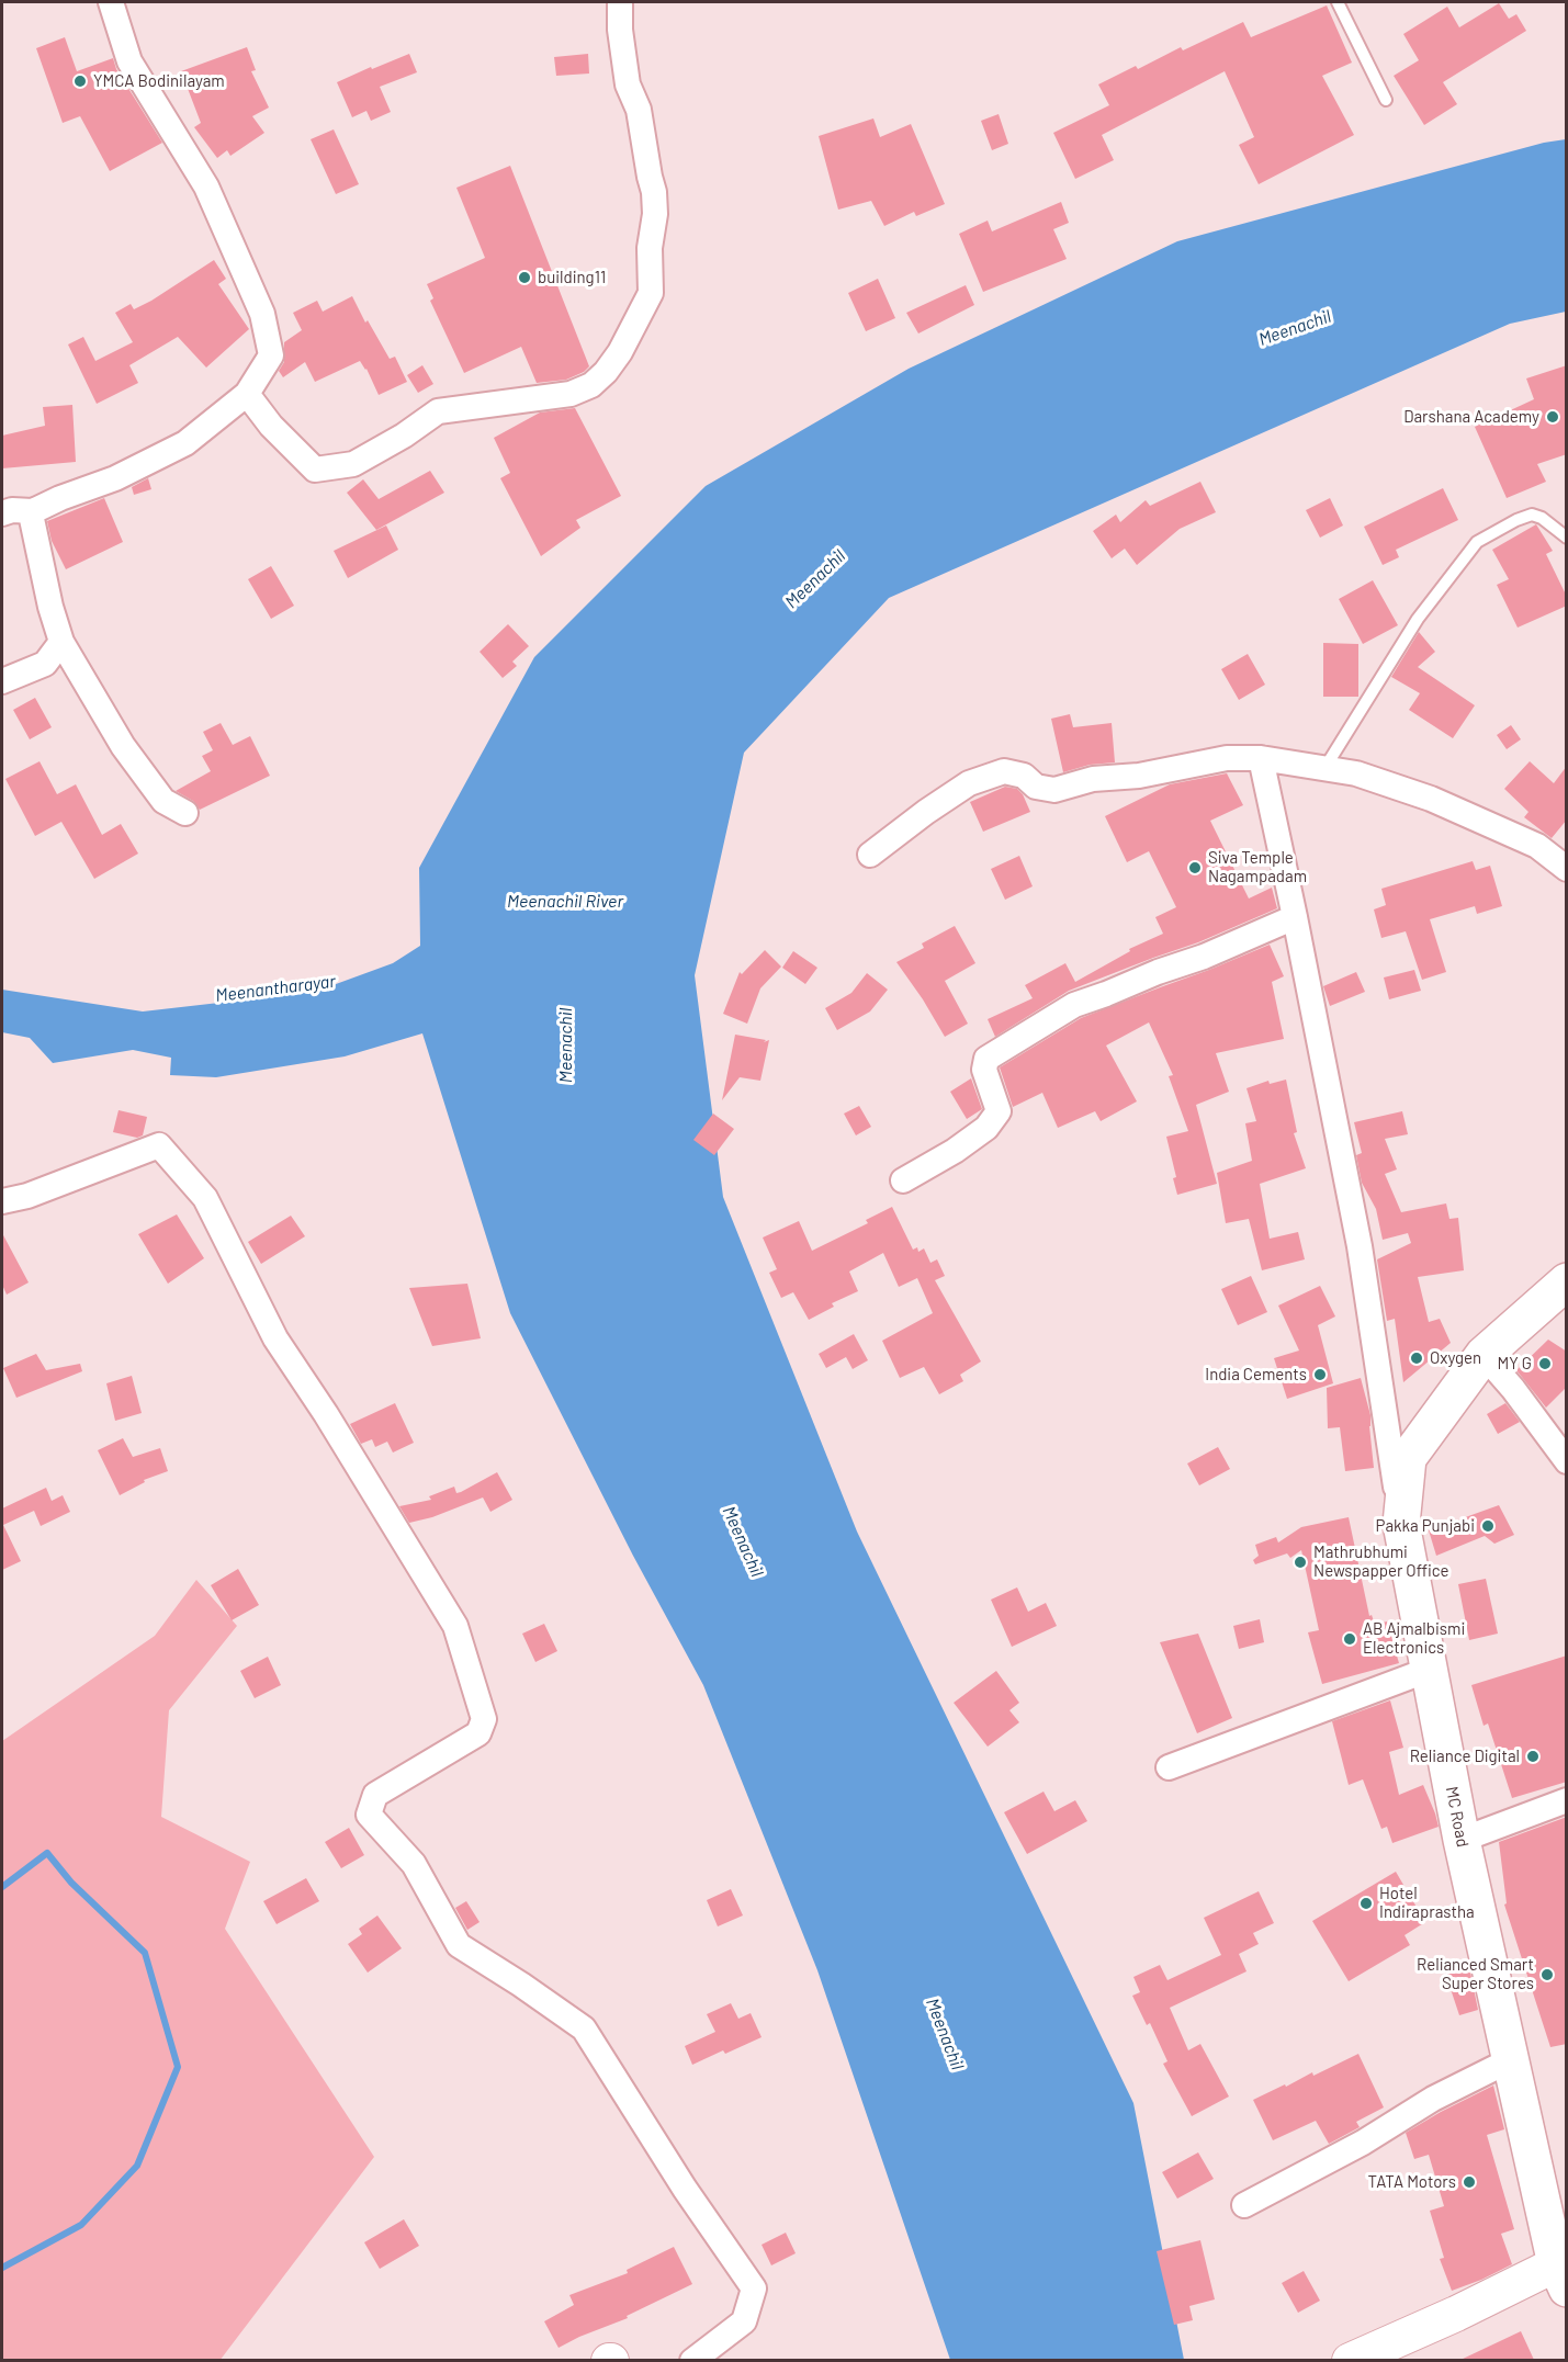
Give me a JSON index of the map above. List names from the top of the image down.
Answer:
{
  "streets": {
    "main road": ["MC Road"]
  },
  "water": ["Meenachil", "Meenachil River", "Meenantharayar"],
  "places": [
    "YMCA Bodinilayam",
    "building11",
    "Darshana Academy",
    "Siva Temple Nagampadam",
    "Oxygen",
    "MY G",
    "India Cements",
    "Pakka Punjabi",
    "Mathrubhumi Newspapper Office",
    "AB Ajmalbismi Electronics",
    "Reliance Digital",
    "Hotel Indiraprastha",
    "Relianced Smart Super Stores",
    "TATA Motors"
  ]
}
